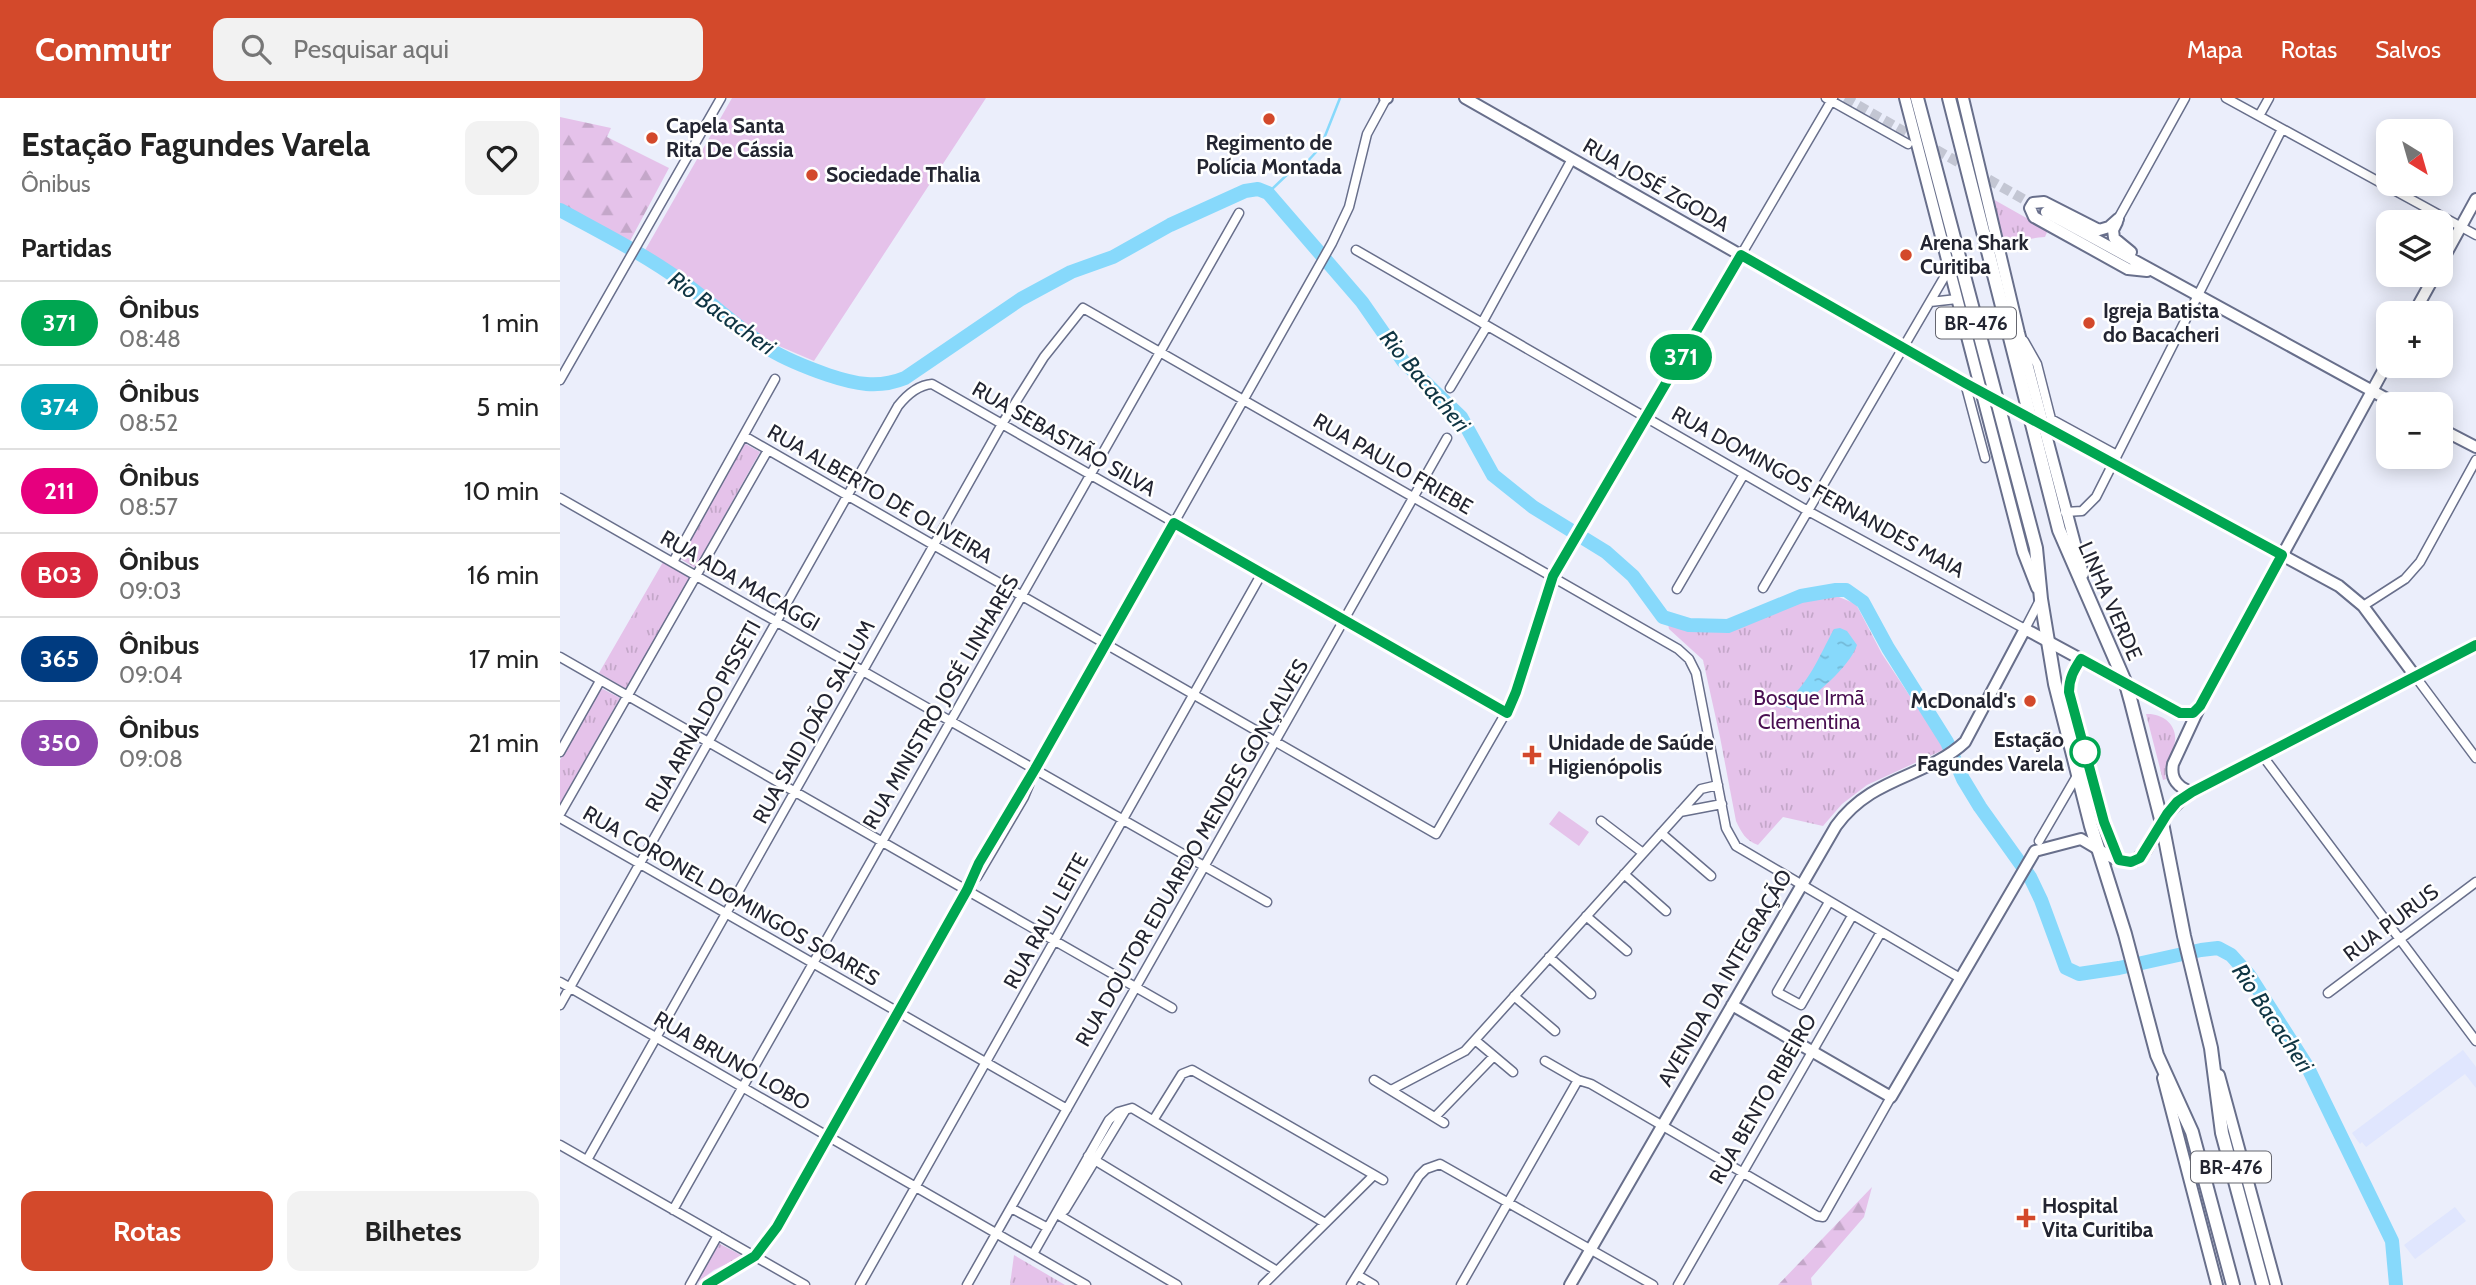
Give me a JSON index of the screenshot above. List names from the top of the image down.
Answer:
{
  "streets": {
    "highway": ["BR-476", "LINHA VERDE"],
    "main road": ["RUA JOSÉ ZGODA", "RUA DOMINGOS FERNANDES MAIA", "AVENIDA DA INTEGRAÇÃO"],
    "street": [
      "RUA SEBASTIÃO SILVA",
      "RUA PAULO FRIEBE",
      "RUA ALBERTO DE OLIVEIRA",
      "RUA ADA MACAGGI",
      "RUA MINISTRO JOSÉ LINHARES",
      "RUA ARNALDO PISSETI",
      "RUA SAID JOÃO SALLUM",
      "RUA DOUTOR EDUARDO MENDES GONÇALVES",
      "RUA CORONEL DOMINGOS SOARES",
      "RUA RAUL LEITE",
      "RUA PURUS",
      "RUA BRUNO LOBO",
      "RUA BENTO RIBEIRO"
    ]
  },
  "crossings": [
    ["BR-476", "RUA DOMINGOS FERNANDES MAIA"],
    ["RUA SEBASTIÃO SILVA", "RUA ALBERTO DE OLIVEIRA"],
    ["RUA SEBASTIÃO SILVA", "RUA MINISTRO JOSÉ LINHARES"],
    ["RUA SEBASTIÃO SILVA", "RUA ARNALDO PISSETI"],
    ["RUA SEBASTIÃO SILVA", "RUA SAID JOÃO SALLUM"],
    ["RUA SEBASTIÃO SILVA", "RUA DOUTOR EDUARDO MENDES GONÇALVES"],
    ["RUA SEBASTIÃO SILVA", "RUA RAUL LEITE"],
    ["RUA PAULO FRIEBE", "RUA MINISTRO JOSÉ LINHARES"],
    ["RUA PAULO FRIEBE", "RUA SAID JOÃO SALLUM"],
    ["RUA PAULO FRIEBE", "RUA DOUTOR EDUARDO MENDES GONÇALVES"],
    ["RUA DOMINGOS FERNANDES MAIA", "LINHA VERDE"],
    ["RUA DOMINGOS FERNANDES MAIA", "AVENIDA DA INTEGRAÇÃO"],
    ["RUA ALBERTO DE OLIVEIRA", "RUA MINISTRO JOSÉ LINHARES"],
    ["RUA ALBERTO DE OLIVEIRA", "RUA ARNALDO PISSETI"],
    ["RUA ALBERTO DE OLIVEIRA", "RUA SAID JOÃO SALLUM"],
    ["RUA ALBERTO DE OLIVEIRA", "RUA DOUTOR EDUARDO MENDES GONÇALVES"],
    ["RUA ALBERTO DE OLIVEIRA", "RUA RAUL LEITE"],
    ["RUA ADA MACAGGI", "RUA MINISTRO JOSÉ LINHARES"],
    ["RUA ADA MACAGGI", "RUA ARNALDO PISSETI"],
    ["RUA ADA MACAGGI", "RUA SAID JOÃO SALLUM"],
    ["RUA ADA MACAGGI", "RUA DOUTOR EDUARDO MENDES GONÇALVES"],
    ["RUA ADA MACAGGI", "RUA RAUL LEITE"],
    ["RUA MINISTRO JOSÉ LINHARES", "RUA CORONEL DOMINGOS SOARES"],
    ["RUA MINISTRO JOSÉ LINHARES", "RUA BRUNO LOBO"],
    ["RUA ARNALDO PISSETI", "RUA CORONEL DOMINGOS SOARES"],
    ["RUA ARNALDO PISSETI", "RUA BRUNO LOBO"],
    ["RUA SAID JOÃO SALLUM", "RUA CORONEL DOMINGOS SOARES"],
    ["RUA SAID JOÃO SALLUM", "RUA BRUNO LOBO"],
    ["RUA DOUTOR EDUARDO MENDES GONÇALVES", "RUA CORONEL DOMINGOS SOARES"],
    ["RUA DOUTOR EDUARDO MENDES GONÇALVES", "RUA BRUNO LOBO"],
    ["RUA CORONEL DOMINGOS SOARES", "RUA RAUL LEITE"],
    ["RUA RAUL LEITE", "RUA BRUNO LOBO"]
  ],
  "water": ["Rio Bacacheri"],
  "parks": ["Bosque Irmã Clementina"],
  "places": {
    "other": [
      "Regimento de Polícia Montada",
      "Capela Santa Rita De Cássia",
      "Sociedade Thalia",
      "Arena Shark Curitiba",
      "Igreja Batista do Bacacheri",
      "McDonald's",
      "Estação Fagundes Varela"
    ],
    "health": ["Unidade de Saúde Higienópolis", "Hospital Vita Curitiba"]
  },
  "lines": ["bus line 371"],
  "north": "bottom right",
  "page": {
    "header": "Commutr",
    "search": "Pesquisar aqui",
    "nav": ["Mapa", "Rotas", "Salvos"],
    "heading": [
      ["Estação Fagundes Varela", "Ônibus"],
      "Partidas"
    ],
    "on_map": "371",
    "map_buttons": ["+", "−"],
    "list": [
      {
        "mark": "371",
        "name": "Ônibus",
        "note": "08:48",
        "value": "1 min"
      },
      {
        "mark": "374",
        "name": "Ônibus",
        "note": "08:52",
        "value": "5 min"
      },
      {
        "mark": "211",
        "name": "Ônibus",
        "note": "08:57",
        "value": "10 min"
      },
      {
        "mark": "B03",
        "name": "Ônibus",
        "note": "09:03",
        "value": "16 min"
      },
      {
        "mark": "365",
        "name": "Ônibus",
        "note": "09:04",
        "value": "17 min"
      },
      {
        "mark": "350",
        "name": "Ônibus",
        "note": "09:08",
        "value": "21 min"
      }
    ],
    "buttons": ["Rotas", "Bilhetes"]
  }
}
